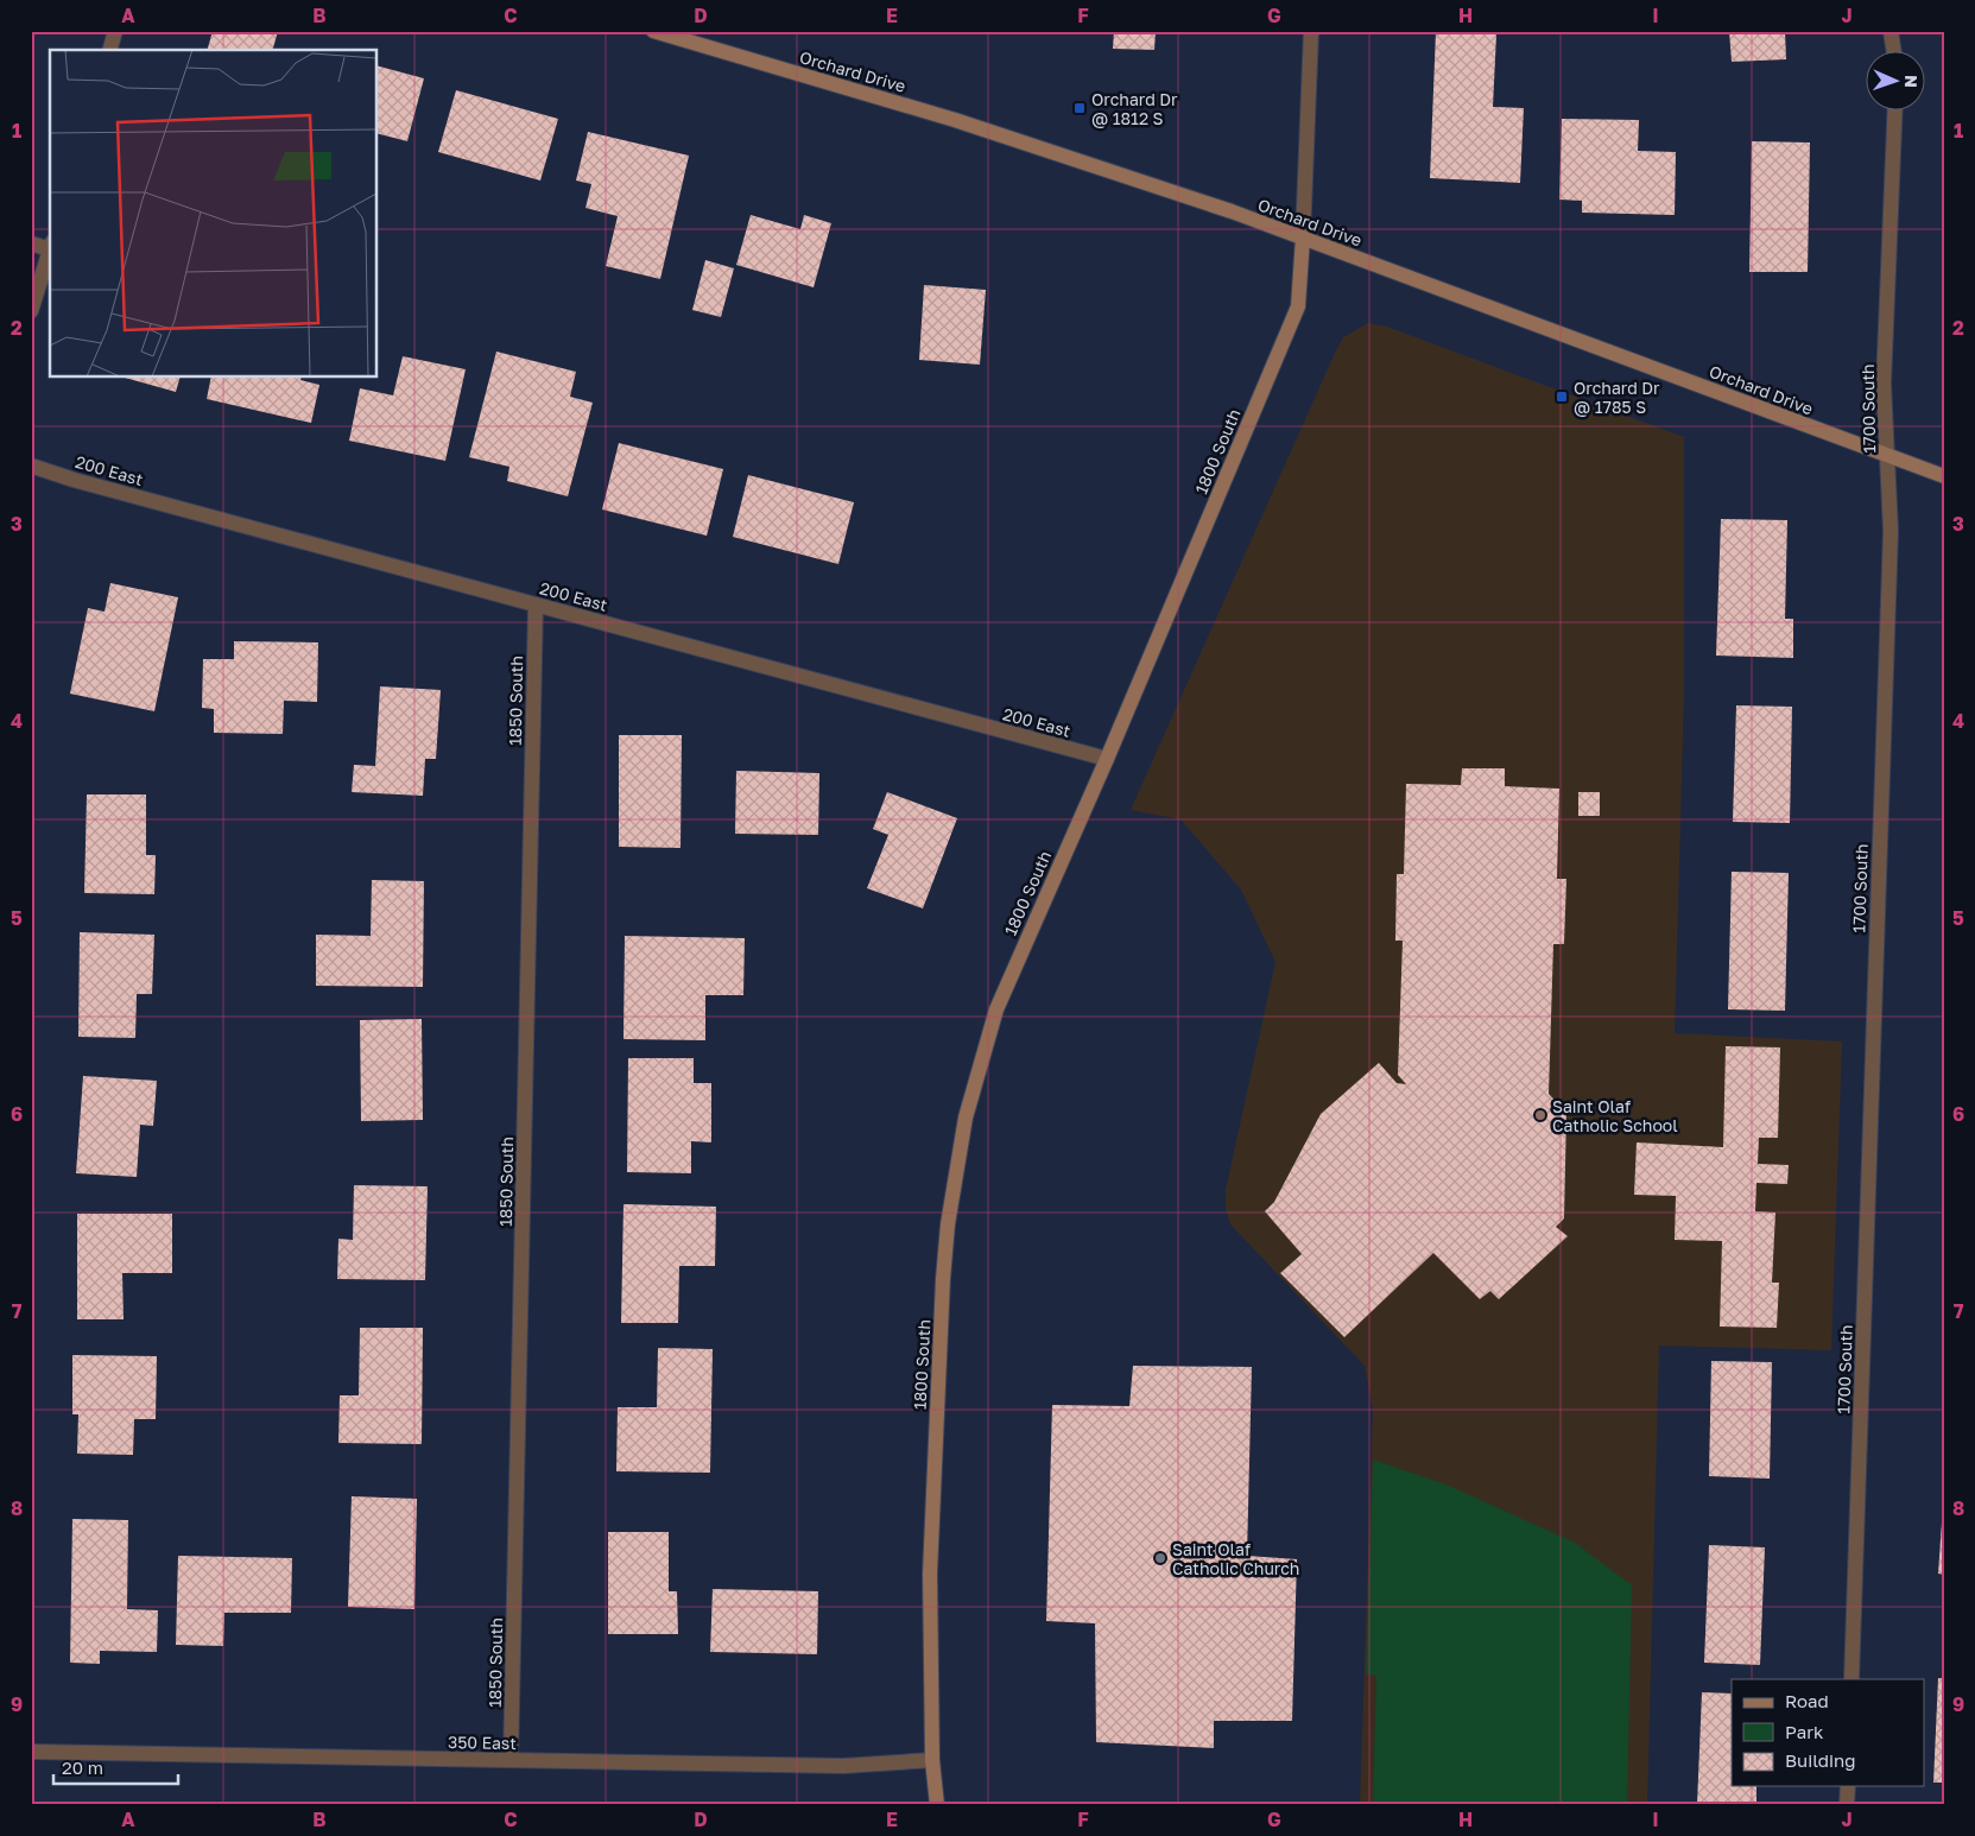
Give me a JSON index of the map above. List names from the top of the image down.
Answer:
{
  "streets": {
    "main road": ["Orchard Drive", "1800 South"],
    "street": [
      "1700 South",
      "200 East",
      "1850 South",
      "350 East"
    ]
  },
  "crossings": [
    ["Orchard Drive", "1700 South"],
    ["Orchard Drive", "1800 South"],
    ["1800 South", "200 East"],
    ["1800 South", "350 East"],
    ["200 East", "1850 South"],
    ["1850 South", "350 East"]
  ],
  "places": {
    "transit": ["Orchard Dr @ 1812 S", "Orchard Dr @ 1785 S"],
    "other": ["Saint Olaf Catholic School", "Saint Olaf Catholic Church"]
  },
  "legend": ["Road", "Park", "Building"],
  "scale_bar": "20 m",
  "north": "right",
  "grid": {
    "columns": [
      "A",
      "B",
      "C",
      "D",
      "E",
      "F",
      "G",
      "H",
      "I",
      "J"
    ],
    "rows": [
      "1",
      "2",
      "3",
      "4",
      "5",
      "6",
      "7",
      "8",
      "9"
    ]
  }
}
